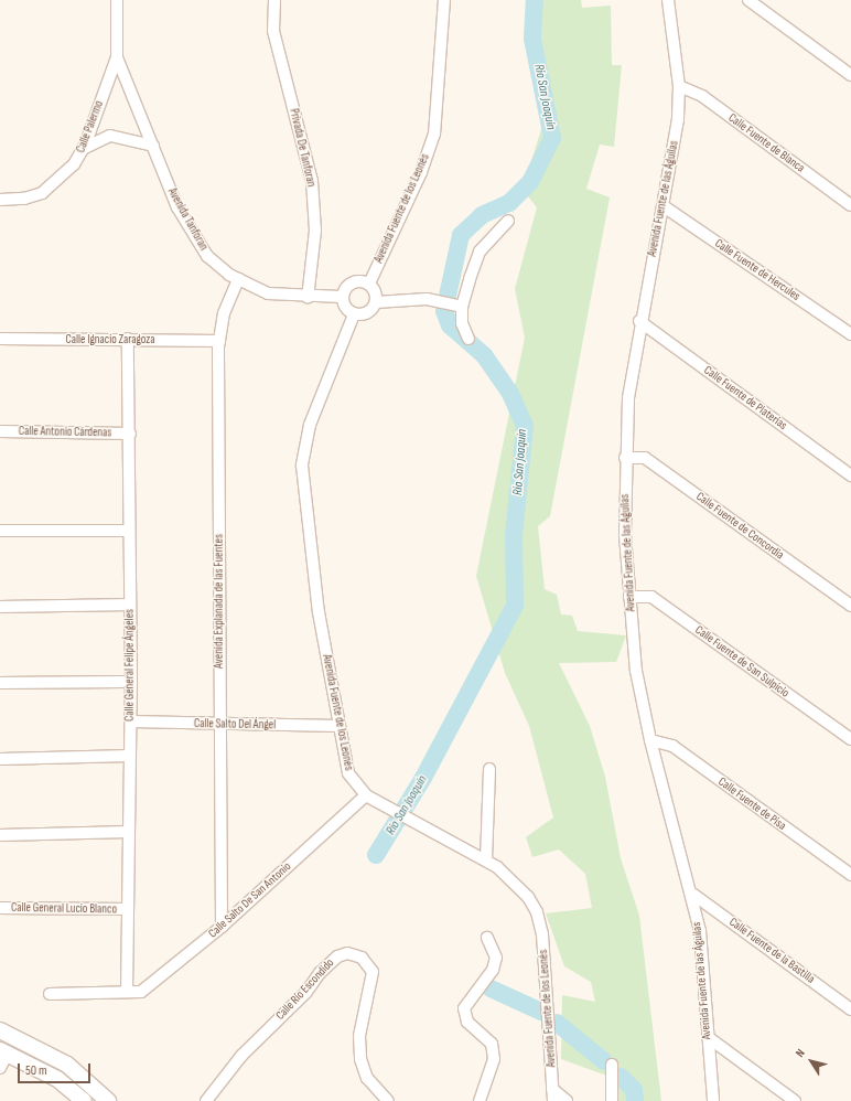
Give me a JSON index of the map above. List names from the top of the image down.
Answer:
{
  "streets": {
    "street": [
      "Calle Palermo",
      "Calle Fuente de Blanca",
      "Privada De Tanforan",
      "Avenida Fuente de las Águilas",
      "Avenida Fuente de los Leonés",
      "Avenida Tanforan",
      "Calle Fuente de Hercules",
      "Calle Ignacio Zaragoza",
      "Calle Fuente de Platerias",
      "Calle Antonio Cárdenas",
      "Calle Fuente de Concordia",
      "Avenida Explanada de las Fuentes",
      "Calle Fuente de San Sulpicio",
      "Calle General Felipe Ángeles",
      "Calle Salto Del Ángel",
      "Calle Fuente de Pisa",
      "Calle Salto De San Antonio",
      "Calle General Lucio Blanco",
      "Calle Fuente de la Bastilla",
      "Calle Río Escondido"
    ]
  },
  "crossings": [
    ["Calle Palermo", "Avenida Tanforan"],
    ["Calle Fuente de Blanca", "Avenida Fuente de las Águilas"],
    ["Privada De Tanforan", "Avenida Tanforan"],
    ["Avenida Fuente de las Águilas", "Calle Fuente de Hercules"],
    ["Avenida Fuente de las Águilas", "Calle Fuente de Platerias"],
    ["Avenida Fuente de las Águilas", "Calle Fuente de Concordia"],
    ["Avenida Fuente de las Águilas", "Calle Fuente de San Sulpicio"],
    ["Avenida Fuente de las Águilas", "Calle Fuente de Pisa"],
    ["Avenida Fuente de las Águilas", "Calle Fuente de la Bastilla"],
    ["Avenida Fuente de los Leonés", "Avenida Tanforan"],
    ["Avenida Fuente de los Leonés", "Calle Salto Del Ángel"],
    ["Avenida Fuente de los Leonés", "Calle Salto De San Antonio"],
    ["Avenida Tanforan", "Avenida Explanada de las Fuentes"],
    ["Calle Ignacio Zaragoza", "Avenida Explanada de las Fuentes"],
    ["Calle Ignacio Zaragoza", "Calle General Felipe Ángeles"],
    ["Calle Antonio Cárdenas", "Calle General Felipe Ángeles"],
    ["Avenida Explanada de las Fuentes", "Calle Salto Del Ángel"],
    ["Avenida Explanada de las Fuentes", "Calle Salto De San Antonio"],
    ["Calle General Felipe Ángeles", "Calle Salto Del Ángel"],
    ["Calle General Felipe Ángeles", "Calle Salto De San Antonio"],
    ["Calle General Felipe Ángeles", "Calle General Lucio Blanco"]
  ],
  "water": ["Río San Joaquín"],
  "scale_bar": "50 m",
  "north": "top left"
}
